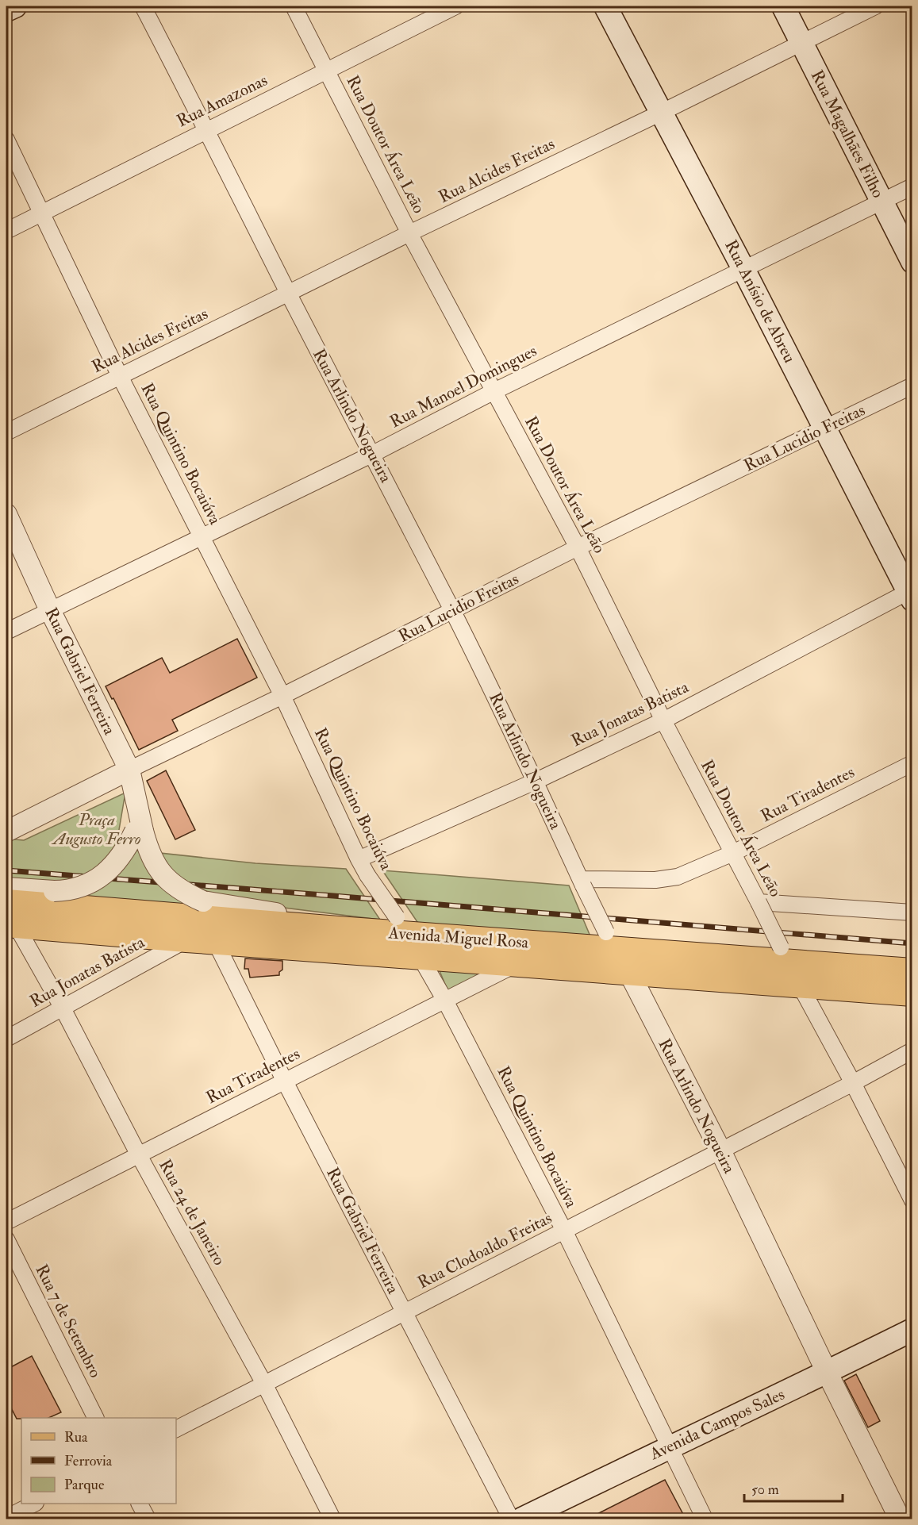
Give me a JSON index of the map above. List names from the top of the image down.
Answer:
{
  "streets": {
    "main road": [
      "Rua Magalhães Filho",
      "Rua Anísio de Abreu",
      "Avenida Miguel Rosa",
      "Avenida Campos Sales"
    ],
    "street": [
      "Rua Amazonas",
      "Rua Doutor Área Leão",
      "Rua Alcides Freitas",
      "Rua Manoel Domingues",
      "Rua Arlindo Nogueira",
      "Rua Lucidio Freitas",
      "Rua Quintino Bocaiúva",
      "Rua Gabriel Ferreira",
      "Rua Jonatas Batista",
      "Rua Tiradentes",
      "Rua 24 de Janeiro",
      "Rua Clodoaldo Freitas",
      "Rua 7 de Setembro"
    ]
  },
  "crossings": [
    ["Rua Amazonas", "Rua Doutor Área Leão"],
    ["Rua Amazonas", "Rua Arlindo Nogueira"],
    ["Rua Amazonas", "Rua Quintino Bocaiúva"],
    ["Rua Magalhães Filho", "Rua Alcides Freitas"],
    ["Rua Magalhães Filho", "Rua Manoel Domingues"],
    ["Rua Doutor Área Leão", "Rua Alcides Freitas"],
    ["Rua Doutor Área Leão", "Rua Manoel Domingues"],
    ["Rua Doutor Área Leão", "Rua Lucidio Freitas"],
    ["Rua Doutor Área Leão", "Rua Jonatas Batista"],
    ["Rua Doutor Área Leão", "Rua Tiradentes"],
    ["Rua Doutor Área Leão", "Avenida Miguel Rosa"],
    ["Rua Doutor Área Leão", "Rua Clodoaldo Freitas"],
    ["Rua Alcides Freitas", "Rua Anísio de Abreu"],
    ["Rua Alcides Freitas", "Rua Arlindo Nogueira"],
    ["Rua Alcides Freitas", "Rua Quintino Bocaiúva"],
    ["Rua Anísio de Abreu", "Rua Manoel Domingues"],
    ["Rua Anísio de Abreu", "Rua Lucidio Freitas"],
    ["Rua Anísio de Abreu", "Rua Jonatas Batista"],
    ["Rua Manoel Domingues", "Rua Arlindo Nogueira"],
    ["Rua Manoel Domingues", "Rua Quintino Bocaiúva"],
    ["Rua Manoel Domingues", "Rua Gabriel Ferreira"],
    ["Rua Arlindo Nogueira", "Rua Lucidio Freitas"],
    ["Rua Arlindo Nogueira", "Rua Jonatas Batista"],
    ["Rua Arlindo Nogueira", "Rua Tiradentes"],
    ["Rua Arlindo Nogueira", "Avenida Miguel Rosa"],
    ["Rua Arlindo Nogueira", "Rua Clodoaldo Freitas"],
    ["Rua Arlindo Nogueira", "Avenida Campos Sales"],
    ["Rua Lucidio Freitas", "Rua Quintino Bocaiúva"],
    ["Rua Lucidio Freitas", "Rua Gabriel Ferreira"],
    ["Rua Quintino Bocaiúva", "Rua Jonatas Batista"],
    ["Rua Quintino Bocaiúva", "Rua Tiradentes"],
    ["Rua Quintino Bocaiúva", "Avenida Miguel Rosa"],
    ["Rua Quintino Bocaiúva", "Rua Clodoaldo Freitas"],
    ["Rua Quintino Bocaiúva", "Avenida Campos Sales"],
    ["Rua Gabriel Ferreira", "Rua Tiradentes"],
    ["Rua Gabriel Ferreira", "Avenida Miguel Rosa"],
    ["Rua Gabriel Ferreira", "Rua Clodoaldo Freitas"],
    ["Rua Jonatas Batista", "Avenida Miguel Rosa"],
    ["Rua Jonatas Batista", "Rua 24 de Janeiro"],
    ["Rua Tiradentes", "Avenida Miguel Rosa"],
    ["Rua Tiradentes", "Rua 24 de Janeiro"],
    ["Avenida Miguel Rosa", "Rua 24 de Janeiro"],
    ["Rua 24 de Janeiro", "Rua Clodoaldo Freitas"]
  ],
  "parks": ["Praça Augusto Ferro"],
  "legend": ["Rua", "Ferrovia", "Parque"],
  "scale_bar": "50 m"
}
